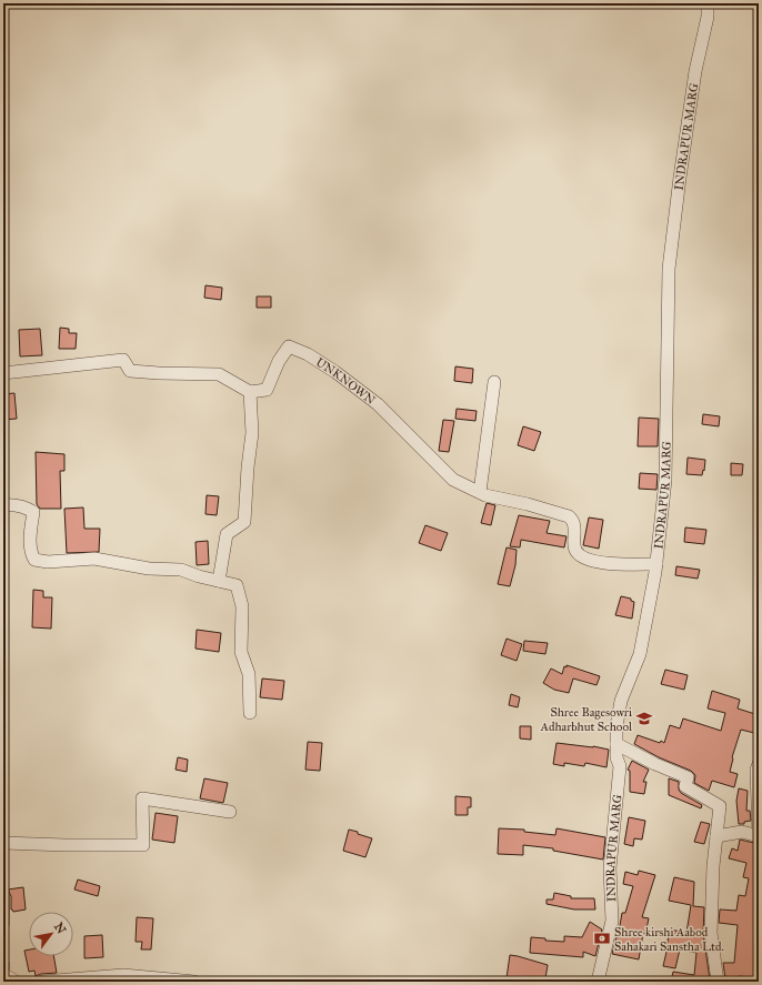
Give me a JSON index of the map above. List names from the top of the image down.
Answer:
{
  "streets": {
    "street": ["INDRAPUR MARG", "UNKNOWN"]
  },
  "crossings": [
    ["INDRAPUR MARG", "UNKNOWN"]
  ],
  "places": {
    "school or university": ["Shree Bagesowri Adharbhut School"],
    "bank": ["Shree kirshi Aabod Sahakari Sanstha Ltd."]
  },
  "north": "top right"
}
